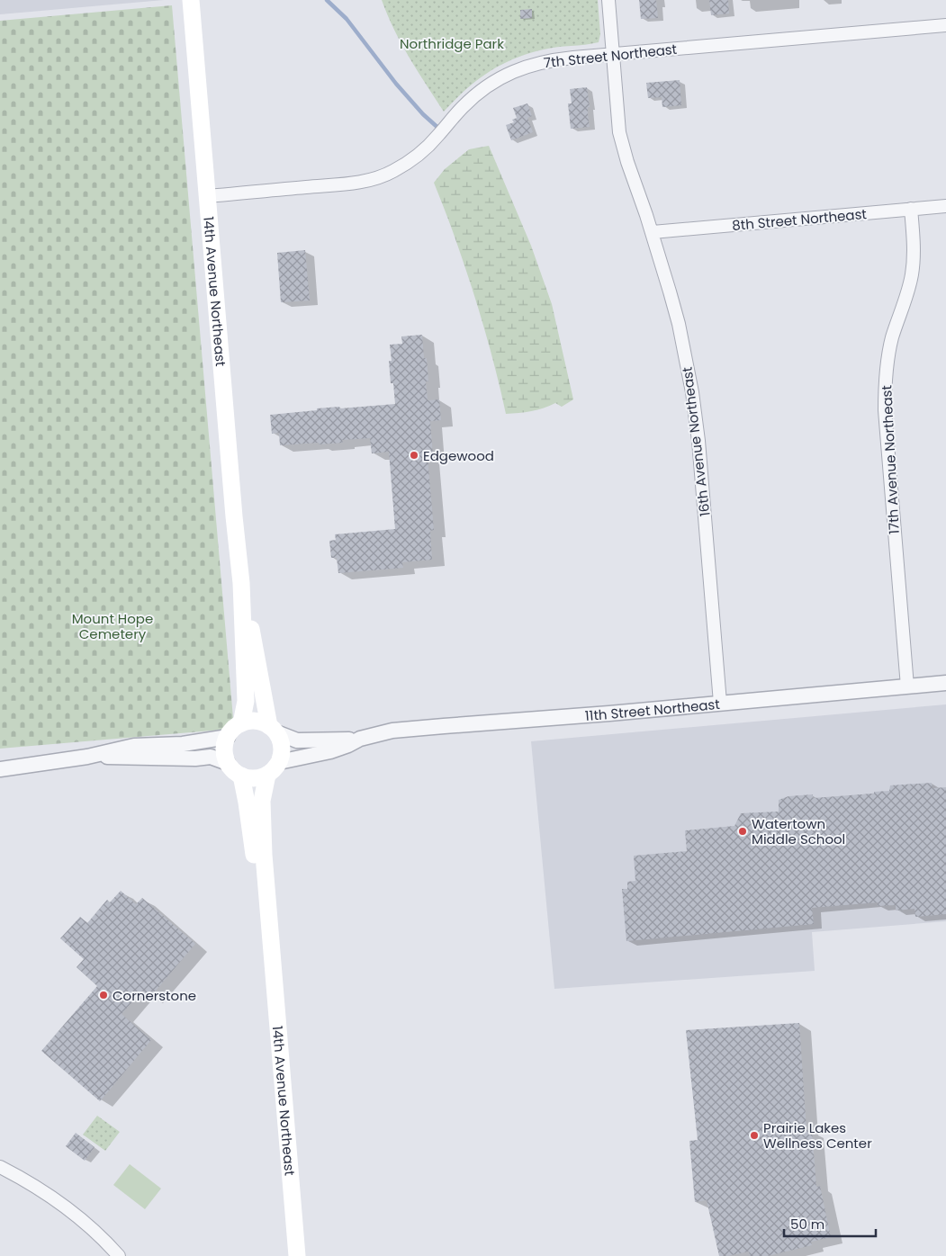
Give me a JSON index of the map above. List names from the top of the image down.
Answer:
{
  "streets": {
    "main road": ["14th Avenue Northeast"],
    "street": [
      "7th Street Northeast",
      "8th Street Northeast",
      "16th Avenue Northeast",
      "17th Avenue Northeast",
      "11th Street Northeast"
    ]
  },
  "crossings": [
    ["7th Street Northeast", "14th Avenue Northeast"],
    ["7th Street Northeast", "16th Avenue Northeast"],
    ["8th Street Northeast", "16th Avenue Northeast"],
    ["8th Street Northeast", "17th Avenue Northeast"],
    ["14th Avenue Northeast", "11th Street Northeast"],
    ["16th Avenue Northeast", "11th Street Northeast"],
    ["17th Avenue Northeast", "11th Street Northeast"]
  ],
  "parks": ["Northridge Park", "Mount Hope Cemetery"],
  "places": [
    "Edgewood",
    "Watertown Middle School",
    "Cornerstone",
    "Prairie Lakes Wellness Center"
  ],
  "scale_bar": "50 m"
}
